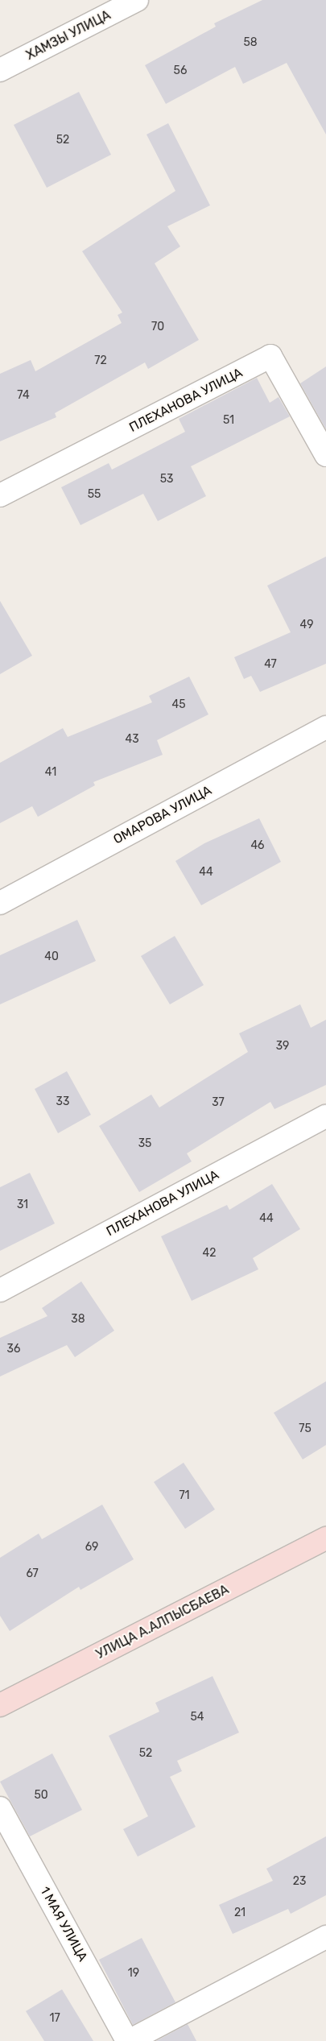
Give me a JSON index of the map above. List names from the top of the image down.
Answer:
{
  "streets": {
    "street": [
      "ХАМЗЫ УЛИЦА",
      "ПЛЕХАНОВА УЛИЦА",
      "ОМАРОВА УЛИЦА",
      "УЛИЦА А.АЛПЫСБАЕВА",
      "1 МАЯ УЛИЦА"
    ]
  },
  "house_numbers": [
    "58",
    "56",
    "52",
    "70",
    "72",
    "74",
    "51",
    "53",
    "55",
    "49",
    "47",
    "45",
    "43",
    "41",
    "46",
    "44",
    "40",
    "39",
    "33",
    "37",
    "35",
    "31",
    "44",
    "42",
    "38",
    "36",
    "75",
    "71",
    "69",
    "67",
    "54",
    "52",
    "50",
    "23",
    "21",
    "19",
    "17"
  ]
}
